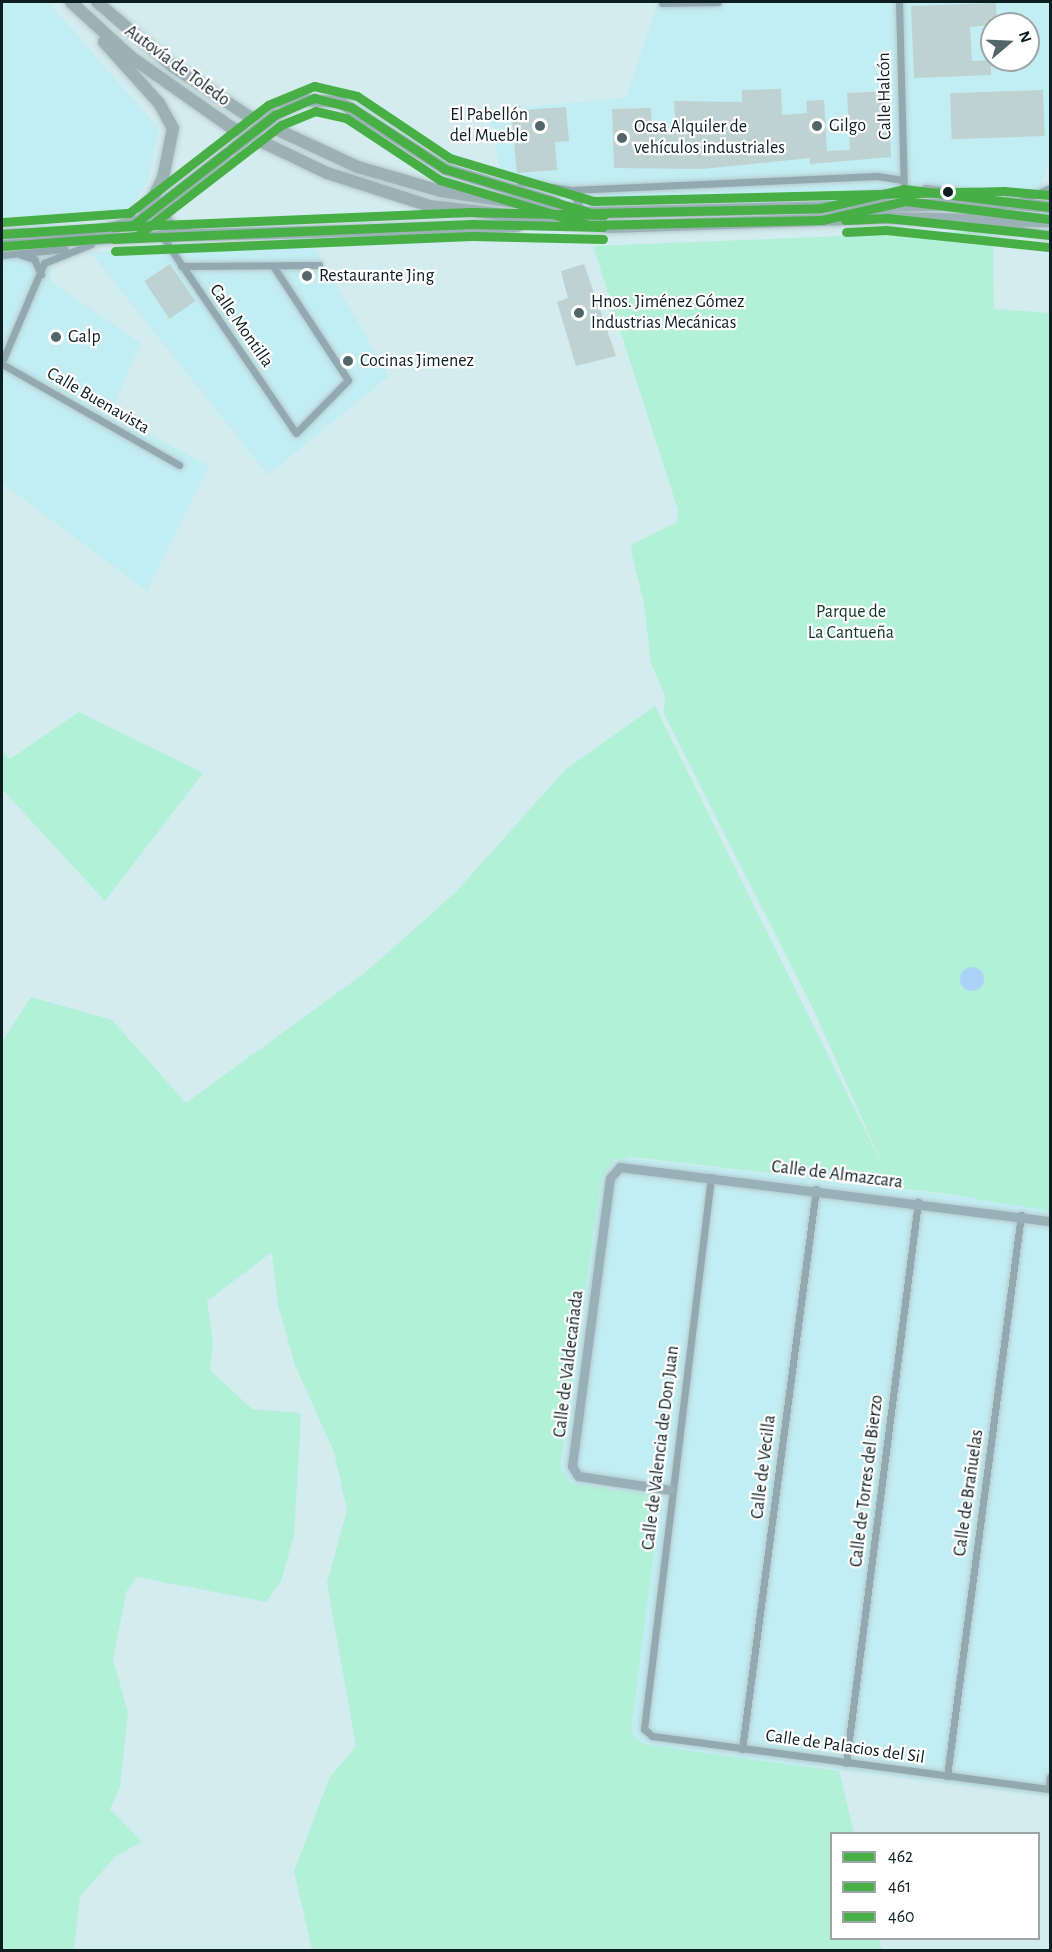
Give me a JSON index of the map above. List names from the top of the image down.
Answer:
{
  "streets": {
    "highway": ["Autovía de Toledo"],
    "street": [
      "Calle Halcón",
      "Calle Montilla",
      "Calle Buenavista",
      "Calle de Almazcara",
      "Calle de Valdecañada",
      "Calle de Valencia de Don Juan",
      "Calle de Vecilla",
      "Calle de Torres del Bierzo",
      "Calle de Brañuelas",
      "Calle de Palacios del Sil"
    ]
  },
  "crossings": [
    ["Calle de Almazcara", "Calle de Valdecañada"],
    ["Calle de Almazcara", "Calle de Valencia de Don Juan"],
    ["Calle de Almazcara", "Calle de Vecilla"],
    ["Calle de Almazcara", "Calle de Torres del Bierzo"],
    ["Calle de Almazcara", "Calle de Brañuelas"],
    ["Calle de Valdecañada", "Calle de Valencia de Don Juan"],
    ["Calle de Valencia de Don Juan", "Calle de Palacios del Sil"],
    ["Calle de Vecilla", "Calle de Palacios del Sil"],
    ["Calle de Torres del Bierzo", "Calle de Palacios del Sil"],
    ["Calle de Brañuelas", "Calle de Palacios del Sil"]
  ],
  "parks": ["Parque de La Cantueña"],
  "places": [
    "El Pabellón del Mueble",
    "Gilgo",
    "Ocsa Alquiler de vehículos industriales",
    "Restaurante Jing",
    "Hnos. Jiménez Gómez Industrias Mecánicas",
    "Galp",
    "Cocinas Jimenez"
  ],
  "lines": ["transit line 460", "transit line 462", "transit line 461"],
  "legend": ["462", "461", "460"],
  "north": "right"
}
